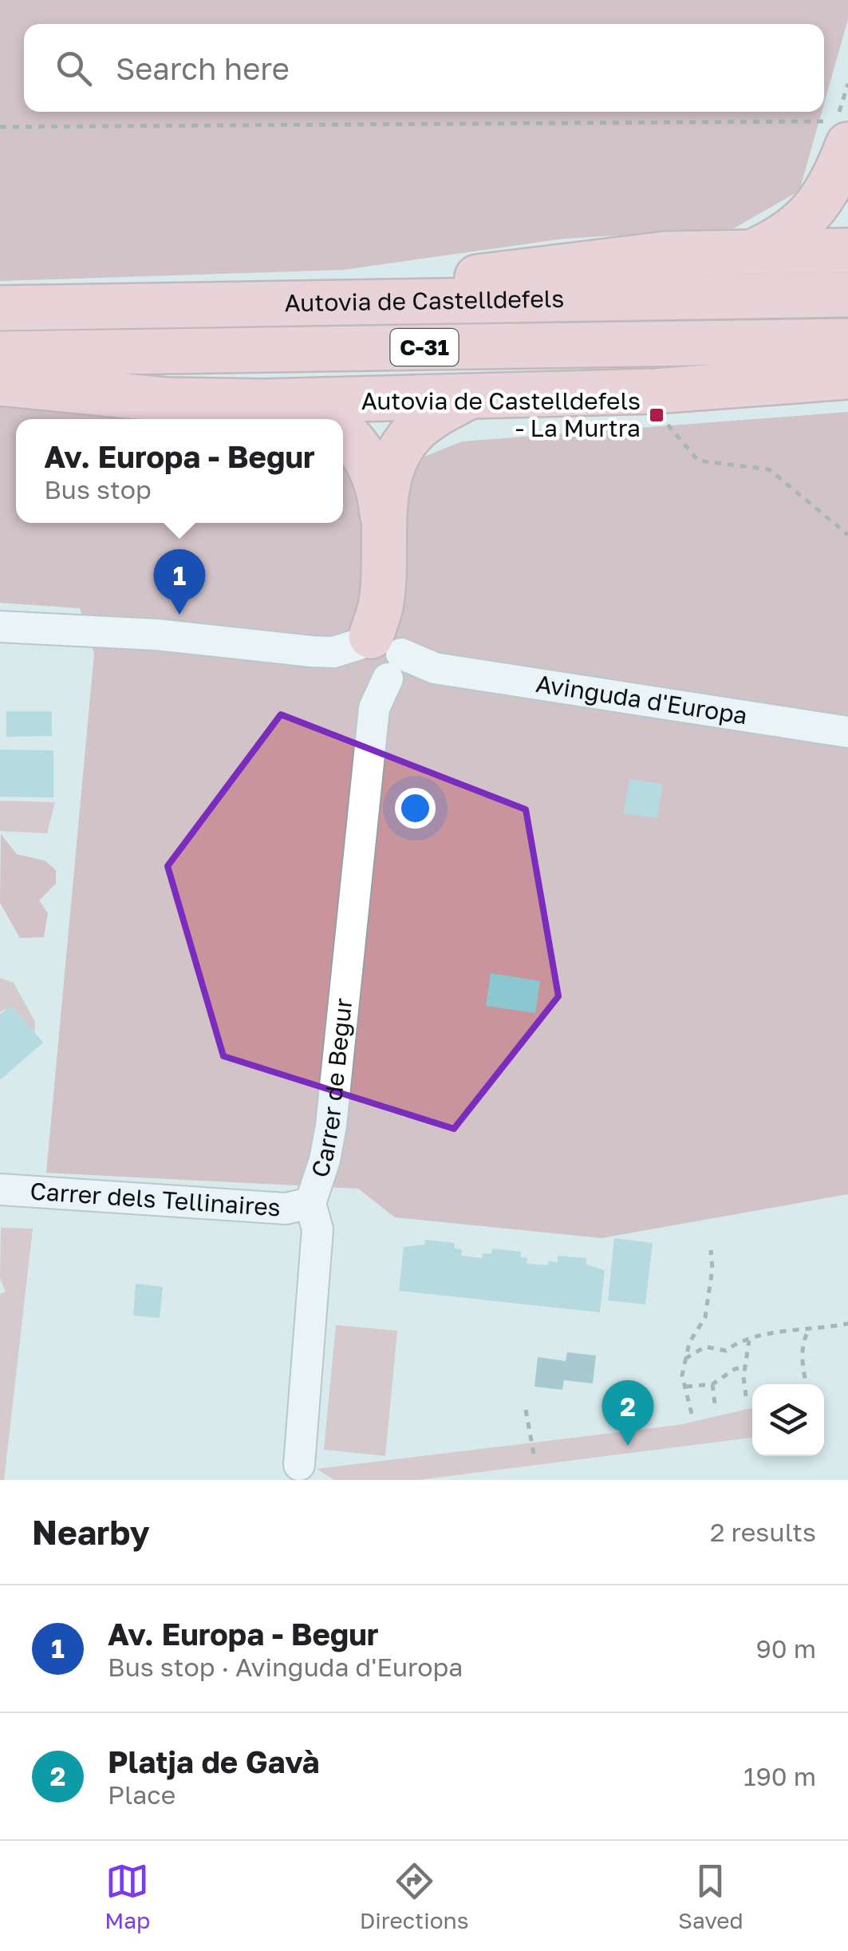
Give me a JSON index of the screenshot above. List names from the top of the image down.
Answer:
{
  "streets": {
    "highway": ["Autovia de Castelldefels", "C-31"],
    "street": ["Avinguda d'Europa", "Carrer de Begur", "Carrer dels Tellinaires"]
  },
  "crossings": [
    ["Avinguda d'Europa", "Carrer de Begur"],
    ["Carrer de Begur", "Carrer dels Tellinaires"]
  ],
  "places": {
    "transit": ["Autovia de Castelldefels - La Murtra"]
  },
  "page": {
    "search": "Search here",
    "popup": ["Av. Europa - Begur", "Bus stop"],
    "pins": ["1", "2"],
    "heading": ["Nearby", "2 results"],
    "list": [
      {
        "mark": "1",
        "name": "Av. Europa - Begur",
        "note": "Bus stop · Avinguda d'Europa",
        "value": "90 m"
      },
      {
        "mark": "2",
        "name": "Platja de Gavà",
        "note": "Place",
        "value": "190 m"
      }
    ],
    "nav": ["Map", "Directions", "Saved"]
  }
}
